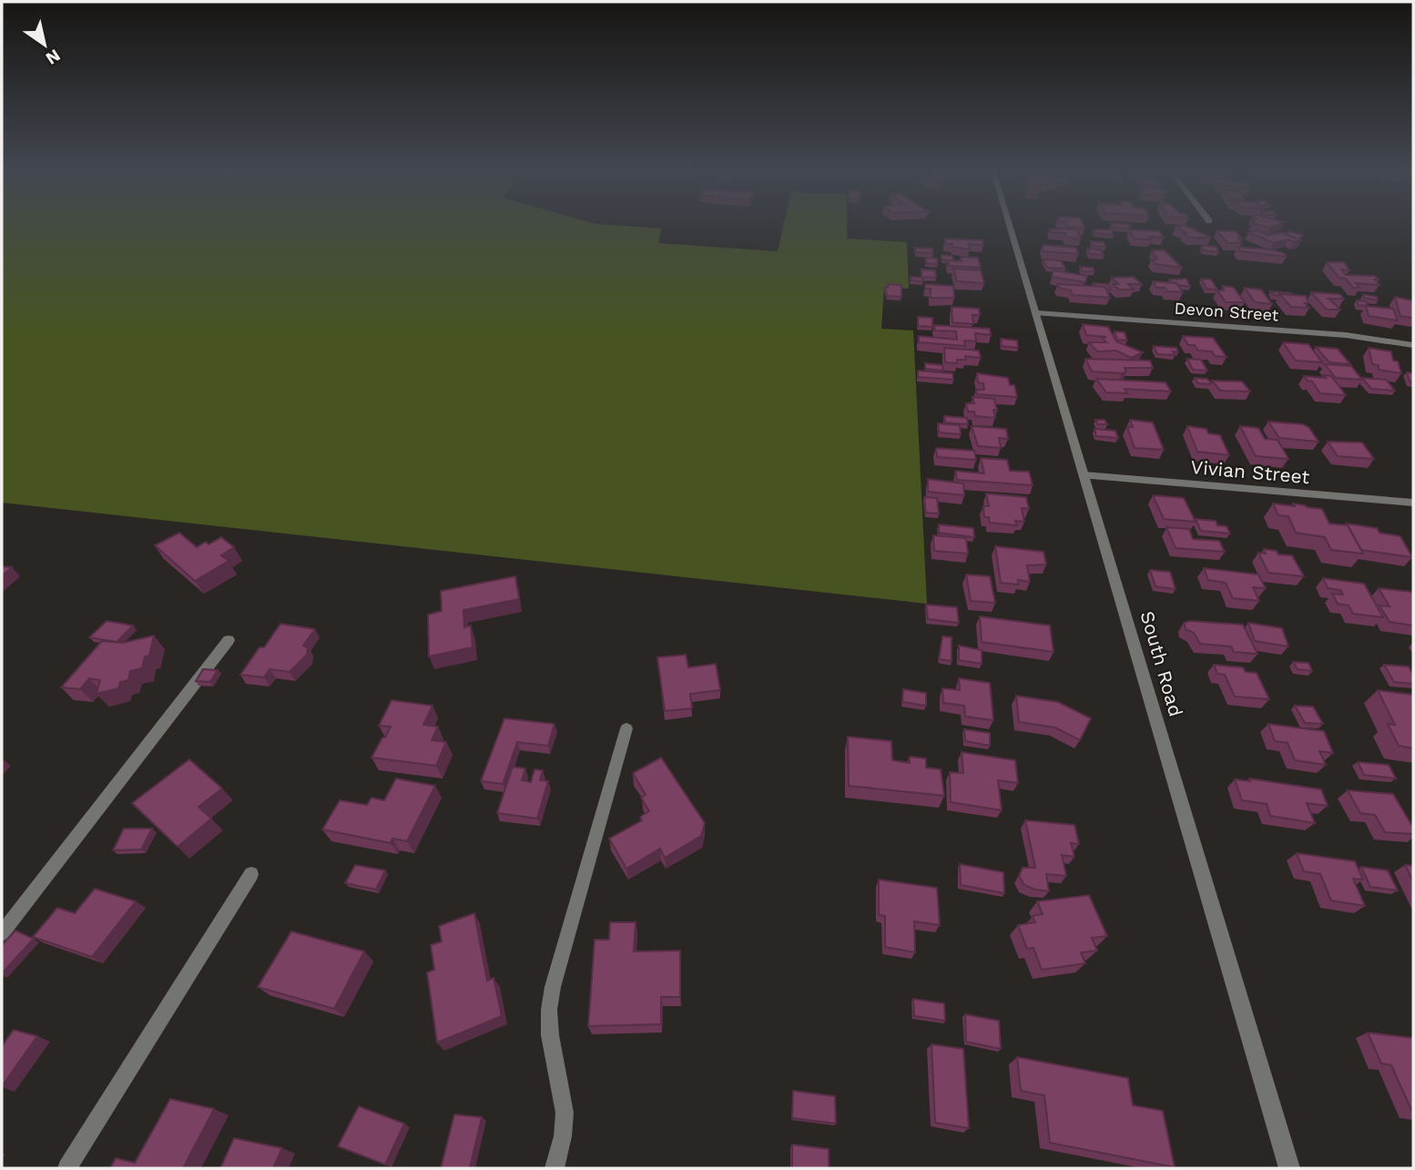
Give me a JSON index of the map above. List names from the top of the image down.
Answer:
{
  "streets": {
    "street": ["Devon Street", "Vivian Street", "South Road"]
  },
  "crossings": [
    ["Devon Street", "South Road"],
    ["Vivian Street", "South Road"]
  ],
  "north": "bottom right"
}
